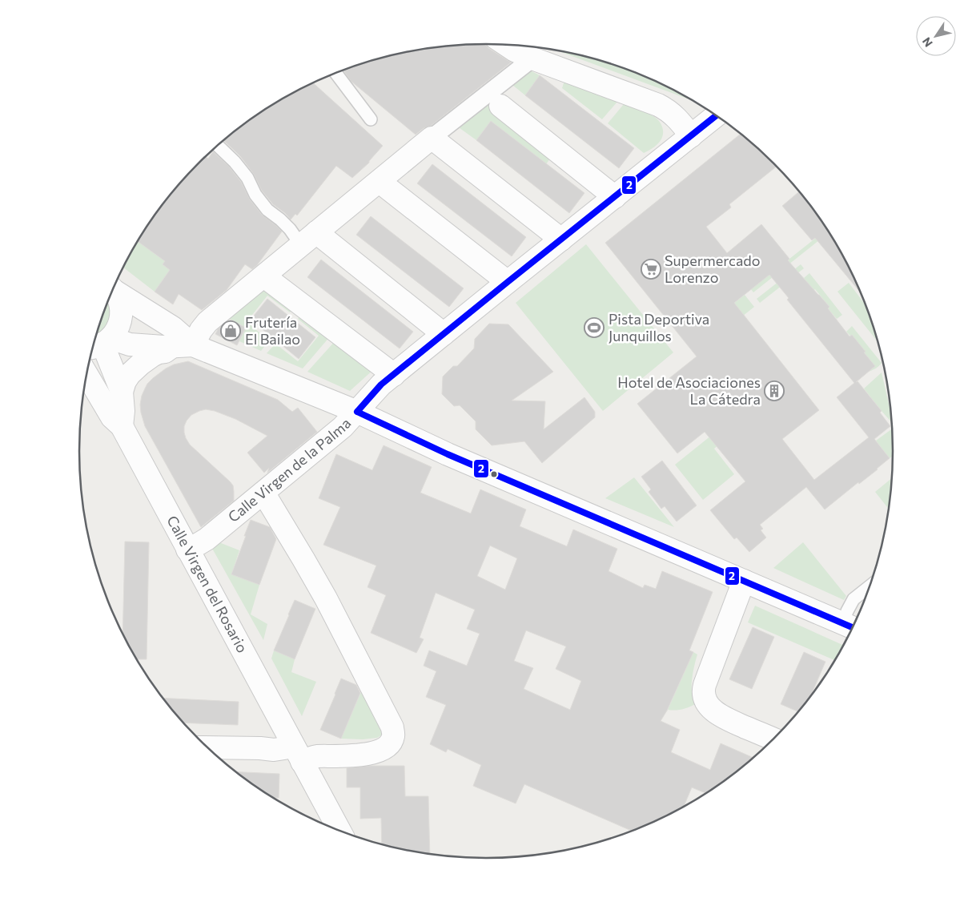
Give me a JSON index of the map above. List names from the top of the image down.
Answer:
{
  "streets": {
    "street": ["Calle Virgen de la Palma", "Calle Virgen del Rosario"]
  },
  "crossings": [
    ["Calle Virgen de la Palma", "Calle Virgen del Rosario"]
  ],
  "places": {
    "supermarket": ["Supermercado Lorenzo"],
    "sports": ["Pista Deportiva Junquillos"],
    "shop": ["Frutería El Bailao"],
    "building": ["Hotel de Asociaciones La Cátedra"]
  },
  "lines": ["transit line 2"],
  "north": "bottom left"
}
